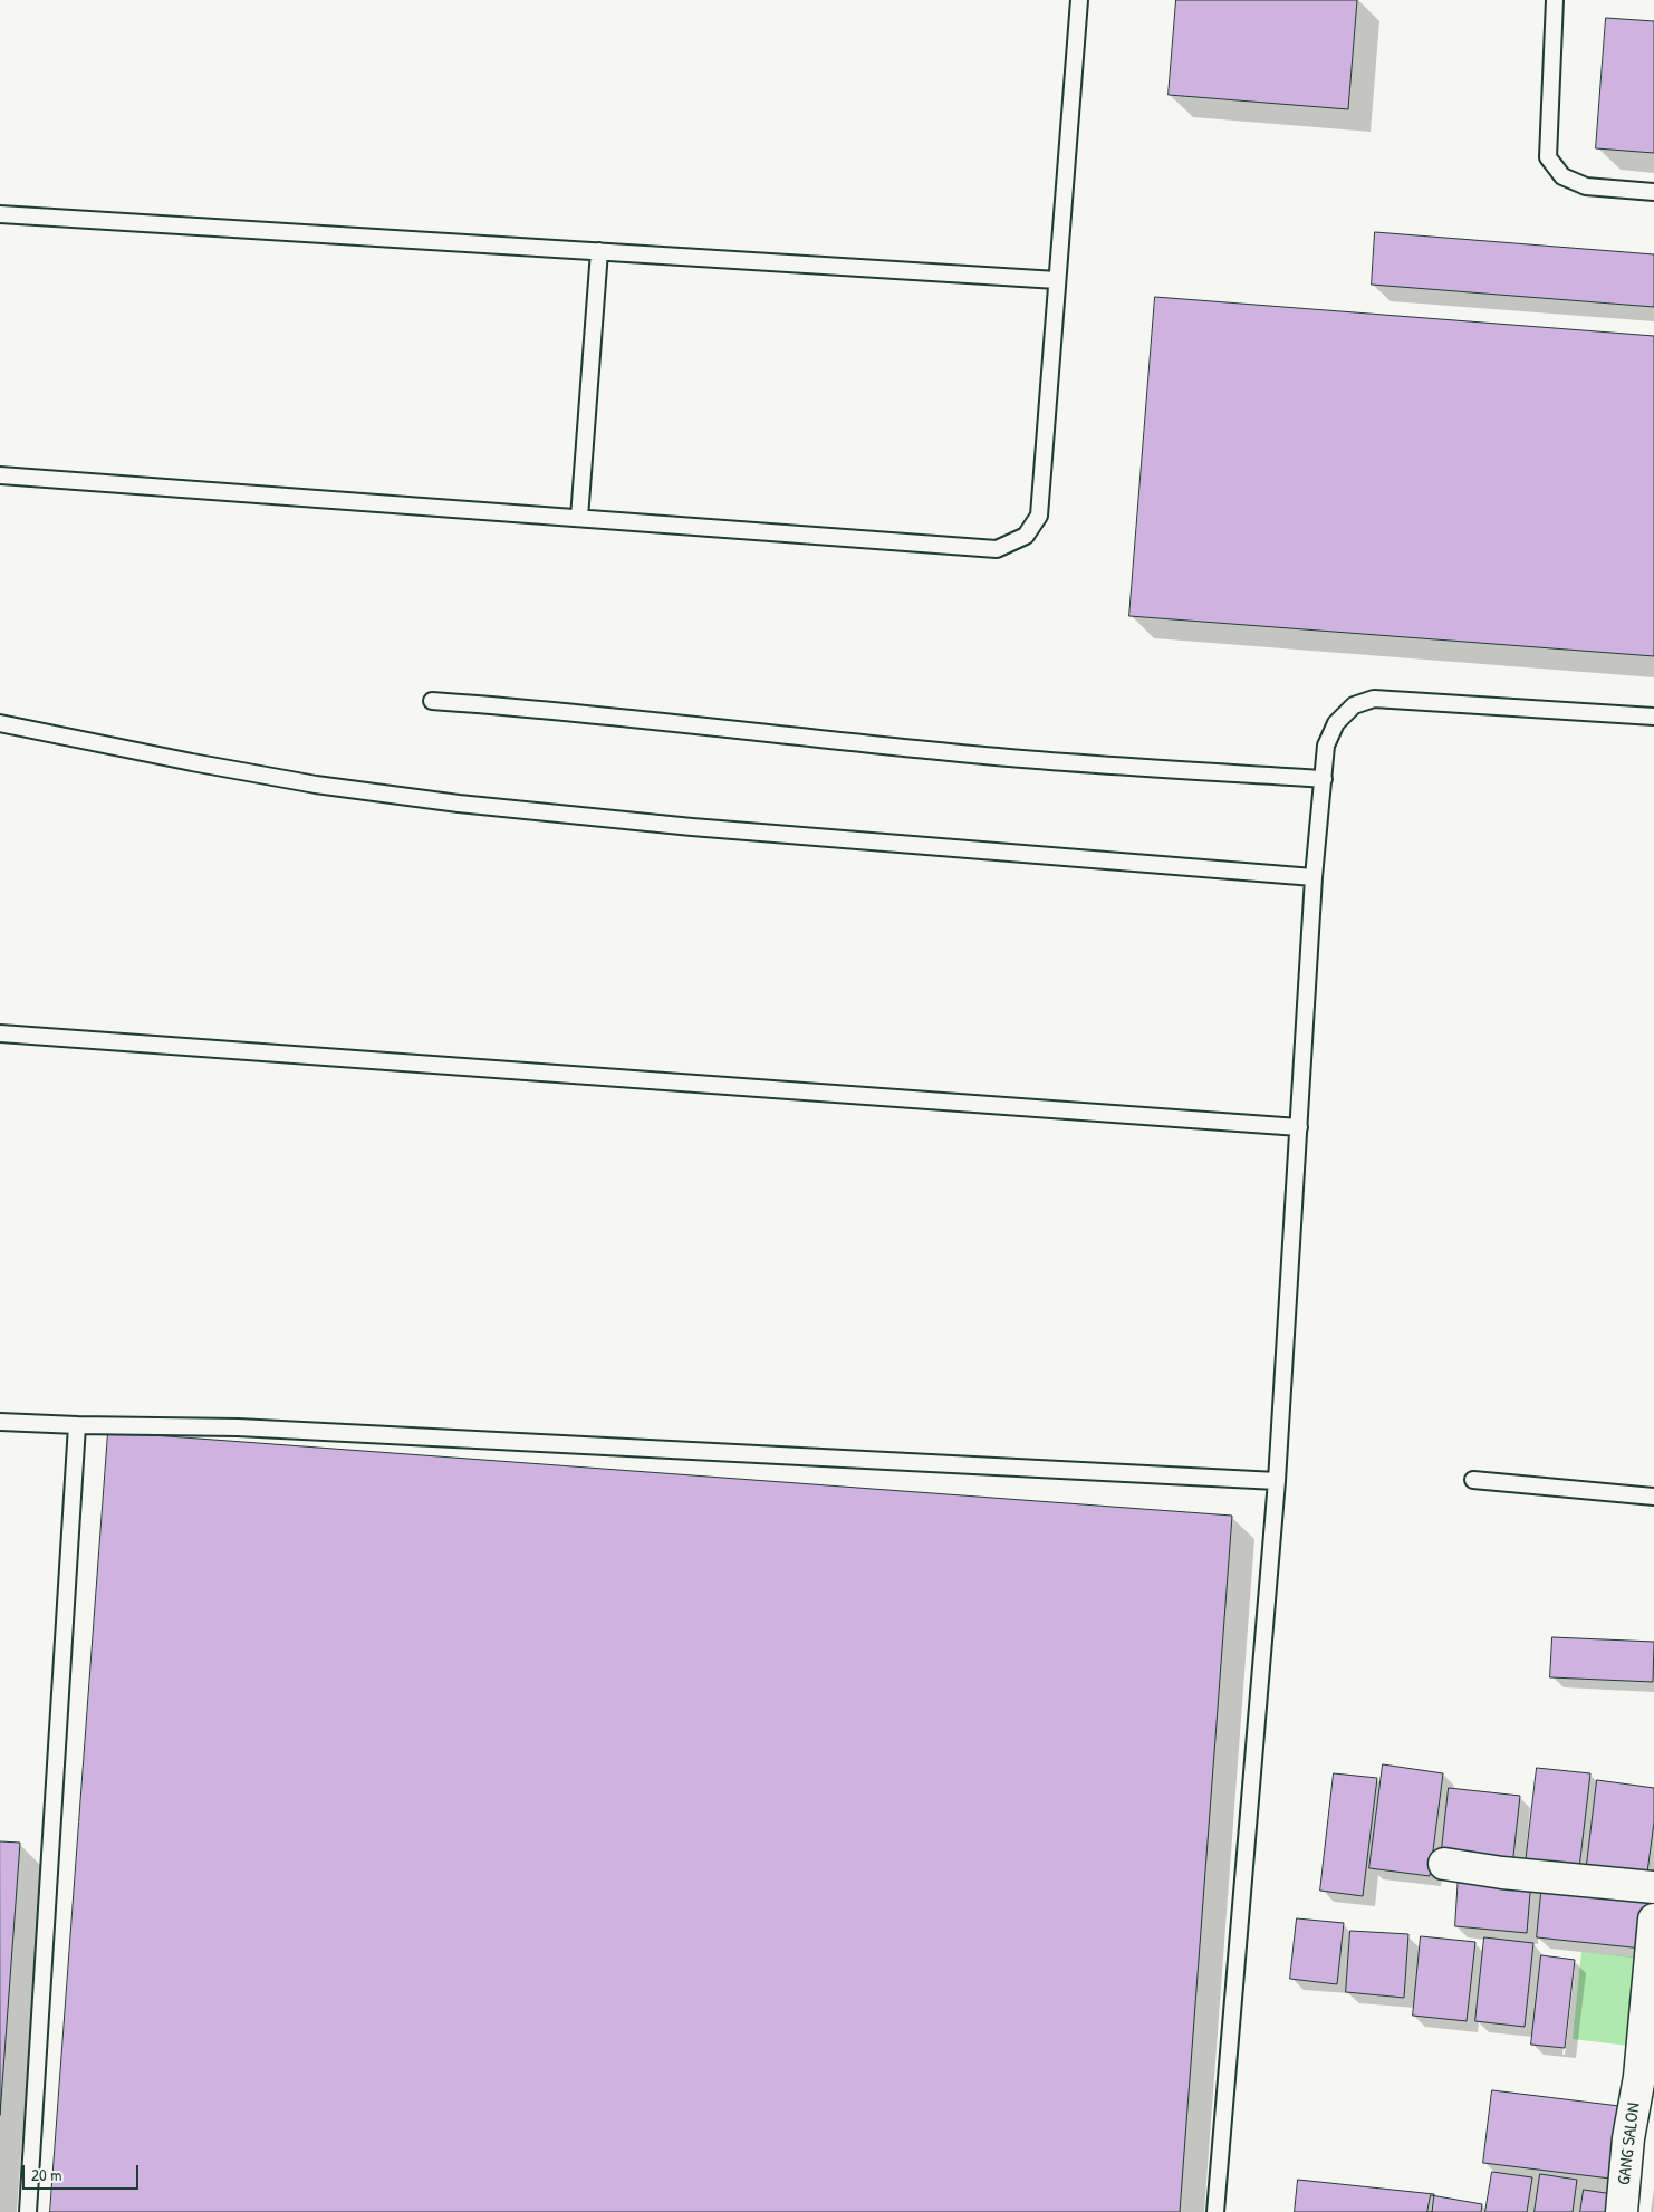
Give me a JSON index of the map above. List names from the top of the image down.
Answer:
{
  "streets": {
    "street": ["GANG SALON"]
  },
  "scale_bar": "20 m"
}
